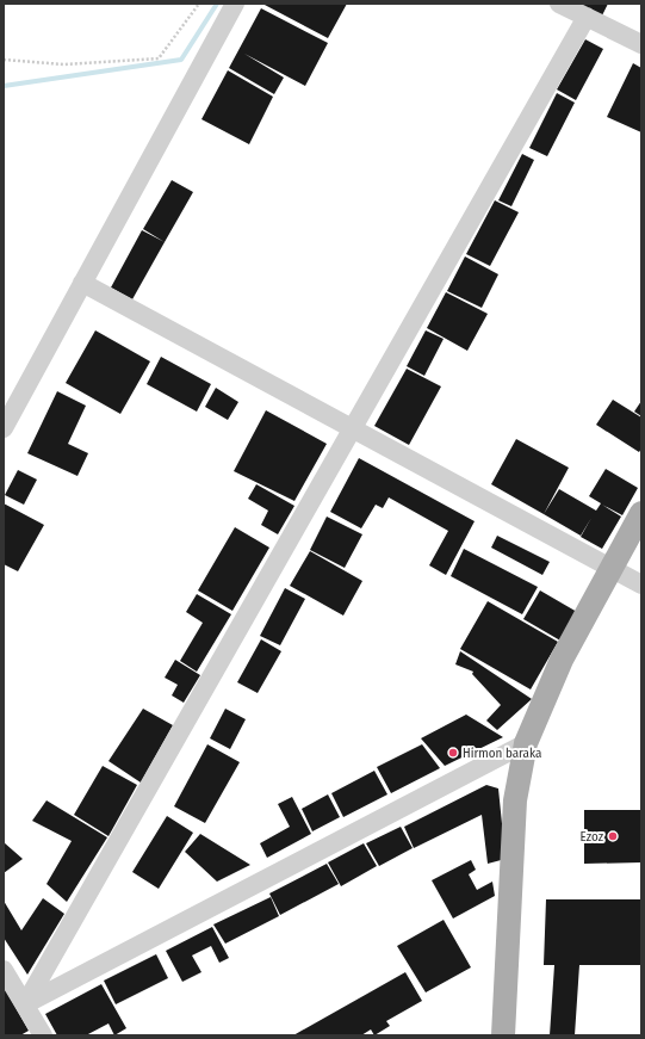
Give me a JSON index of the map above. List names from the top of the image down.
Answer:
{
  "places": ["Hirmon baraka", "Ezoz"]
}
